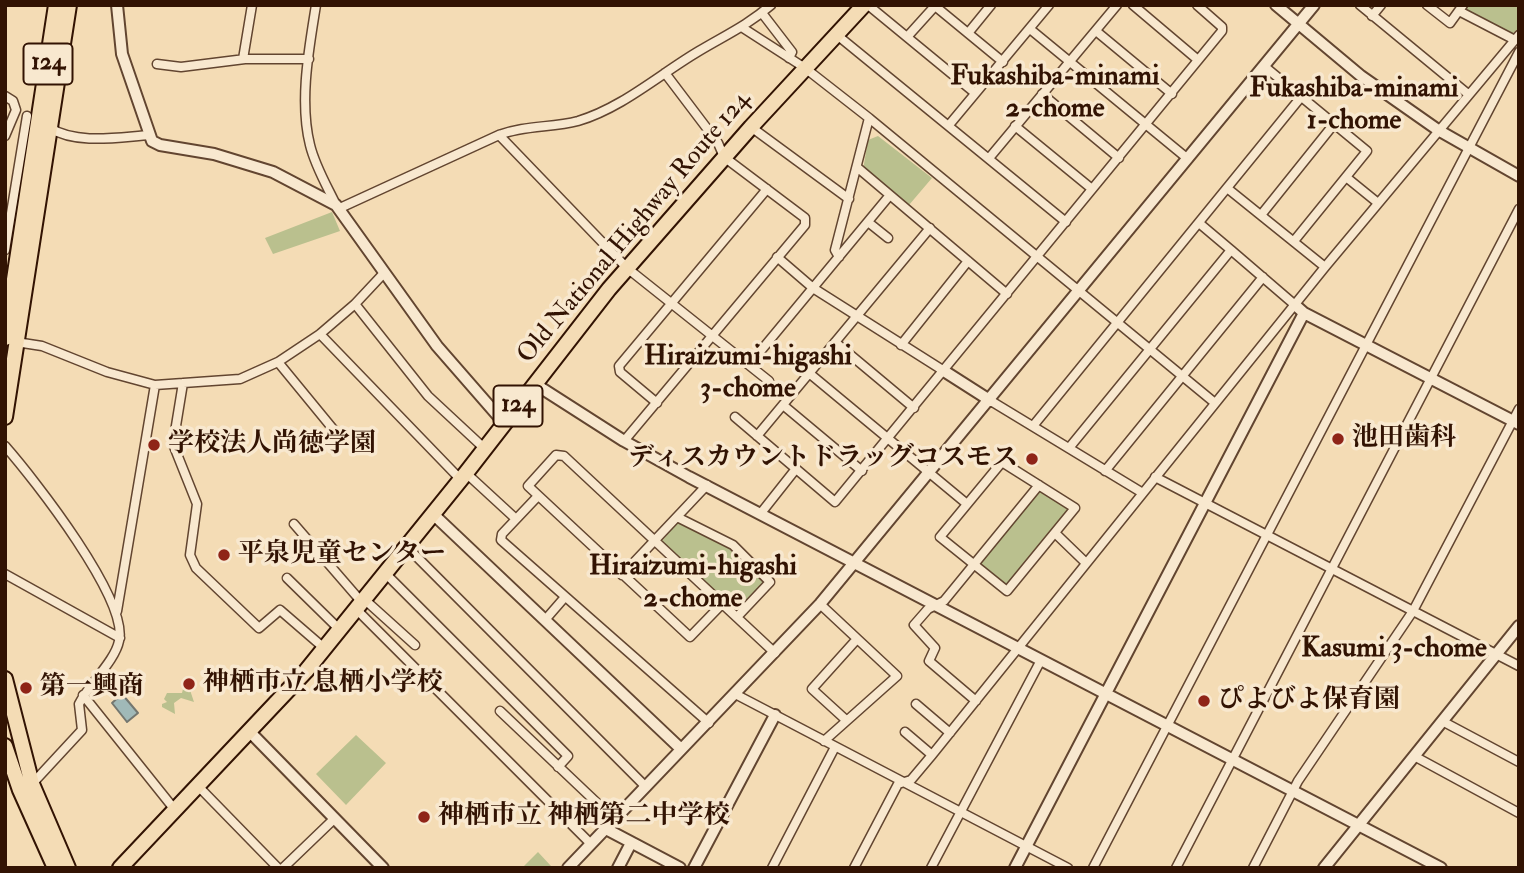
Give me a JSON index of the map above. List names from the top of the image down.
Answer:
{
  "streets": {
    "highway": ["124", "Old National Highway Route 124"]
  },
  "districts": [
    "Fukashiba-minami 2-chome",
    "Fukashiba-minami 1-chome",
    "Hiraizumi-higashi 3-chome",
    "Hiraizumi-higashi 2-chome",
    "Kasumi 3-chome"
  ],
  "places": [
    "池田歯科",
    "学校法人尚徳学園",
    "ディスカウントドラッグコスモス",
    "平泉児童センター",
    "神栖市立 息栖小学校",
    "第一興商",
    "ぴよびよ保育園",
    "神栖市立 神栖第二中学校"
  ]
}
